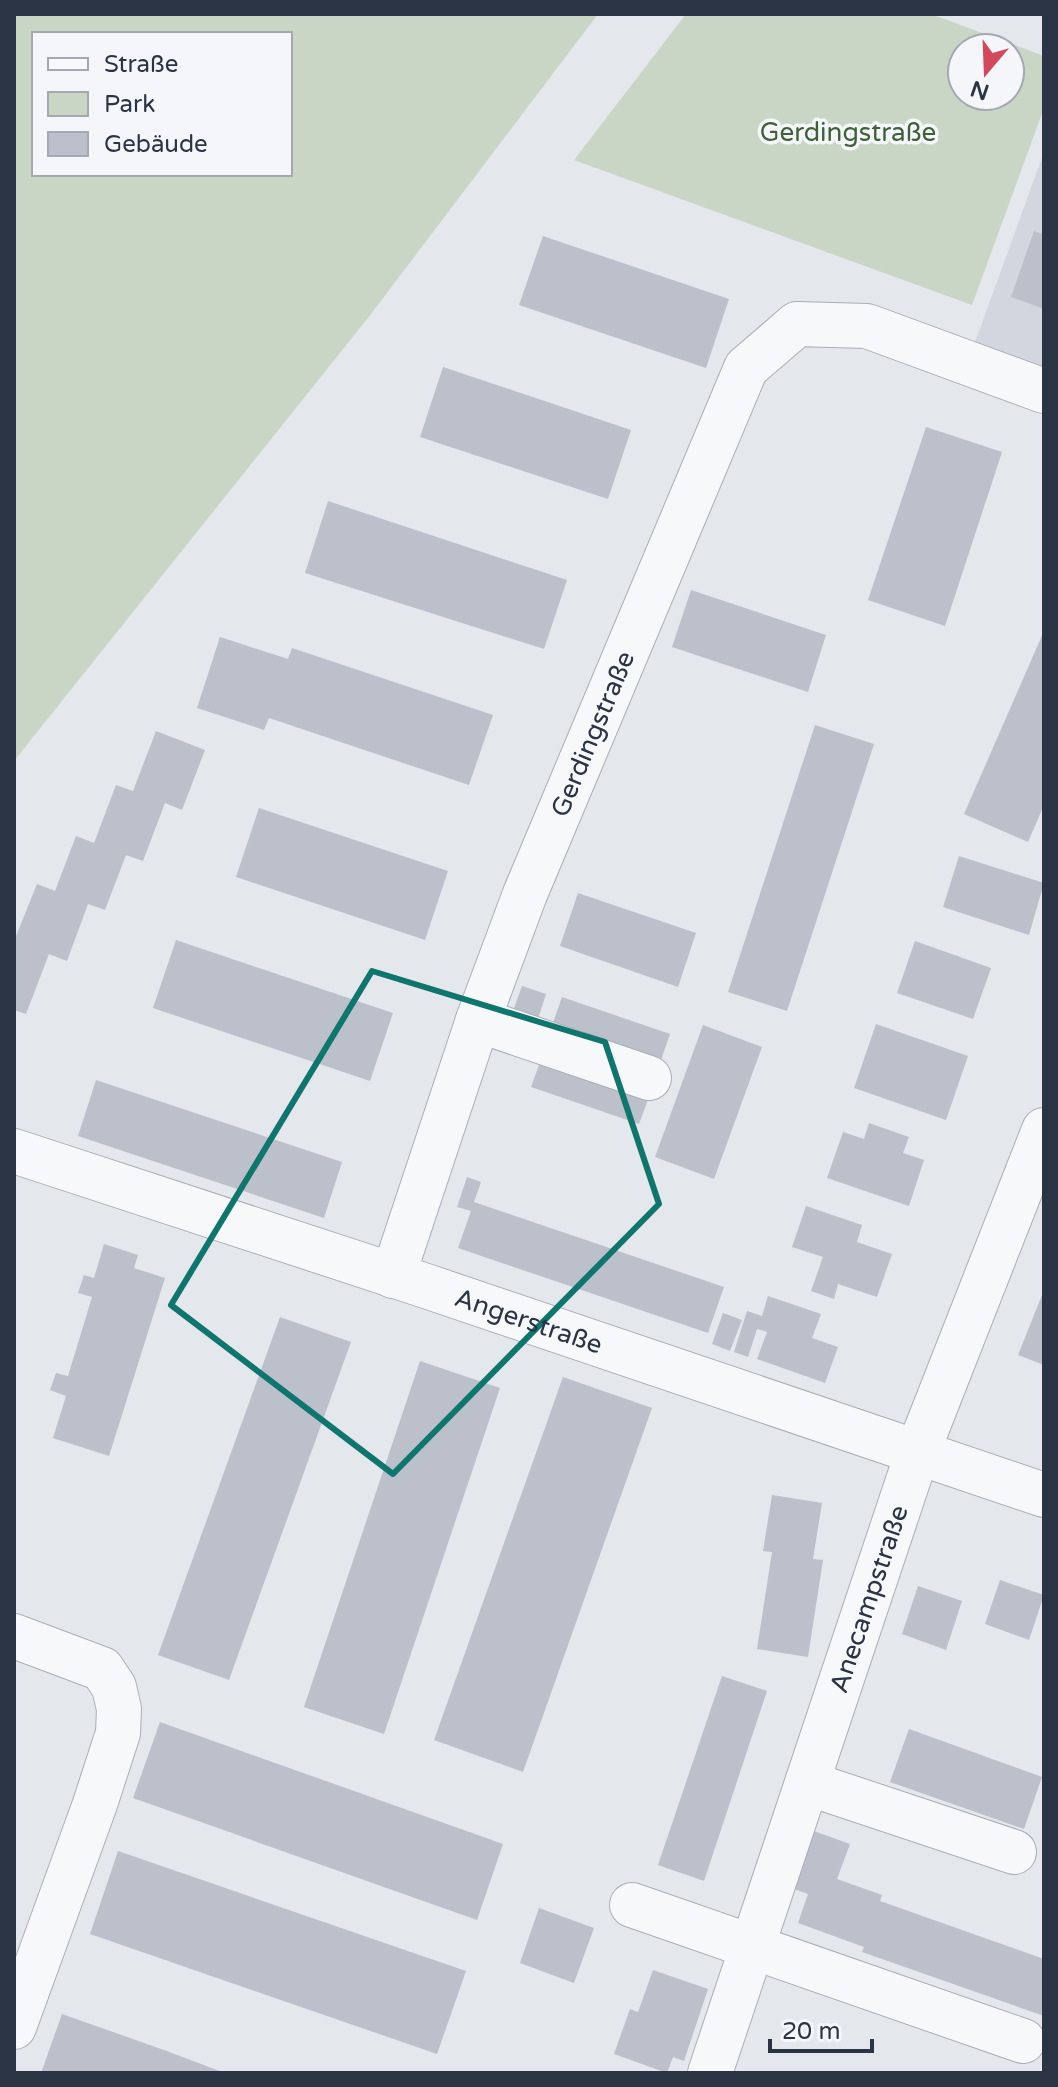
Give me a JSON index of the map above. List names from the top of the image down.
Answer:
{
  "streets": {
    "street": ["Gerdingstraße", "Angerstraße", "Anecampstraße"]
  },
  "crossings": [
    ["Gerdingstraße", "Angerstraße"],
    ["Angerstraße", "Anecampstraße"]
  ],
  "parks": ["Gerdingstraße"],
  "legend": ["Straße", "Park", "Gebäude"],
  "scale_bar": "20 m",
  "north": "bottom"
}
